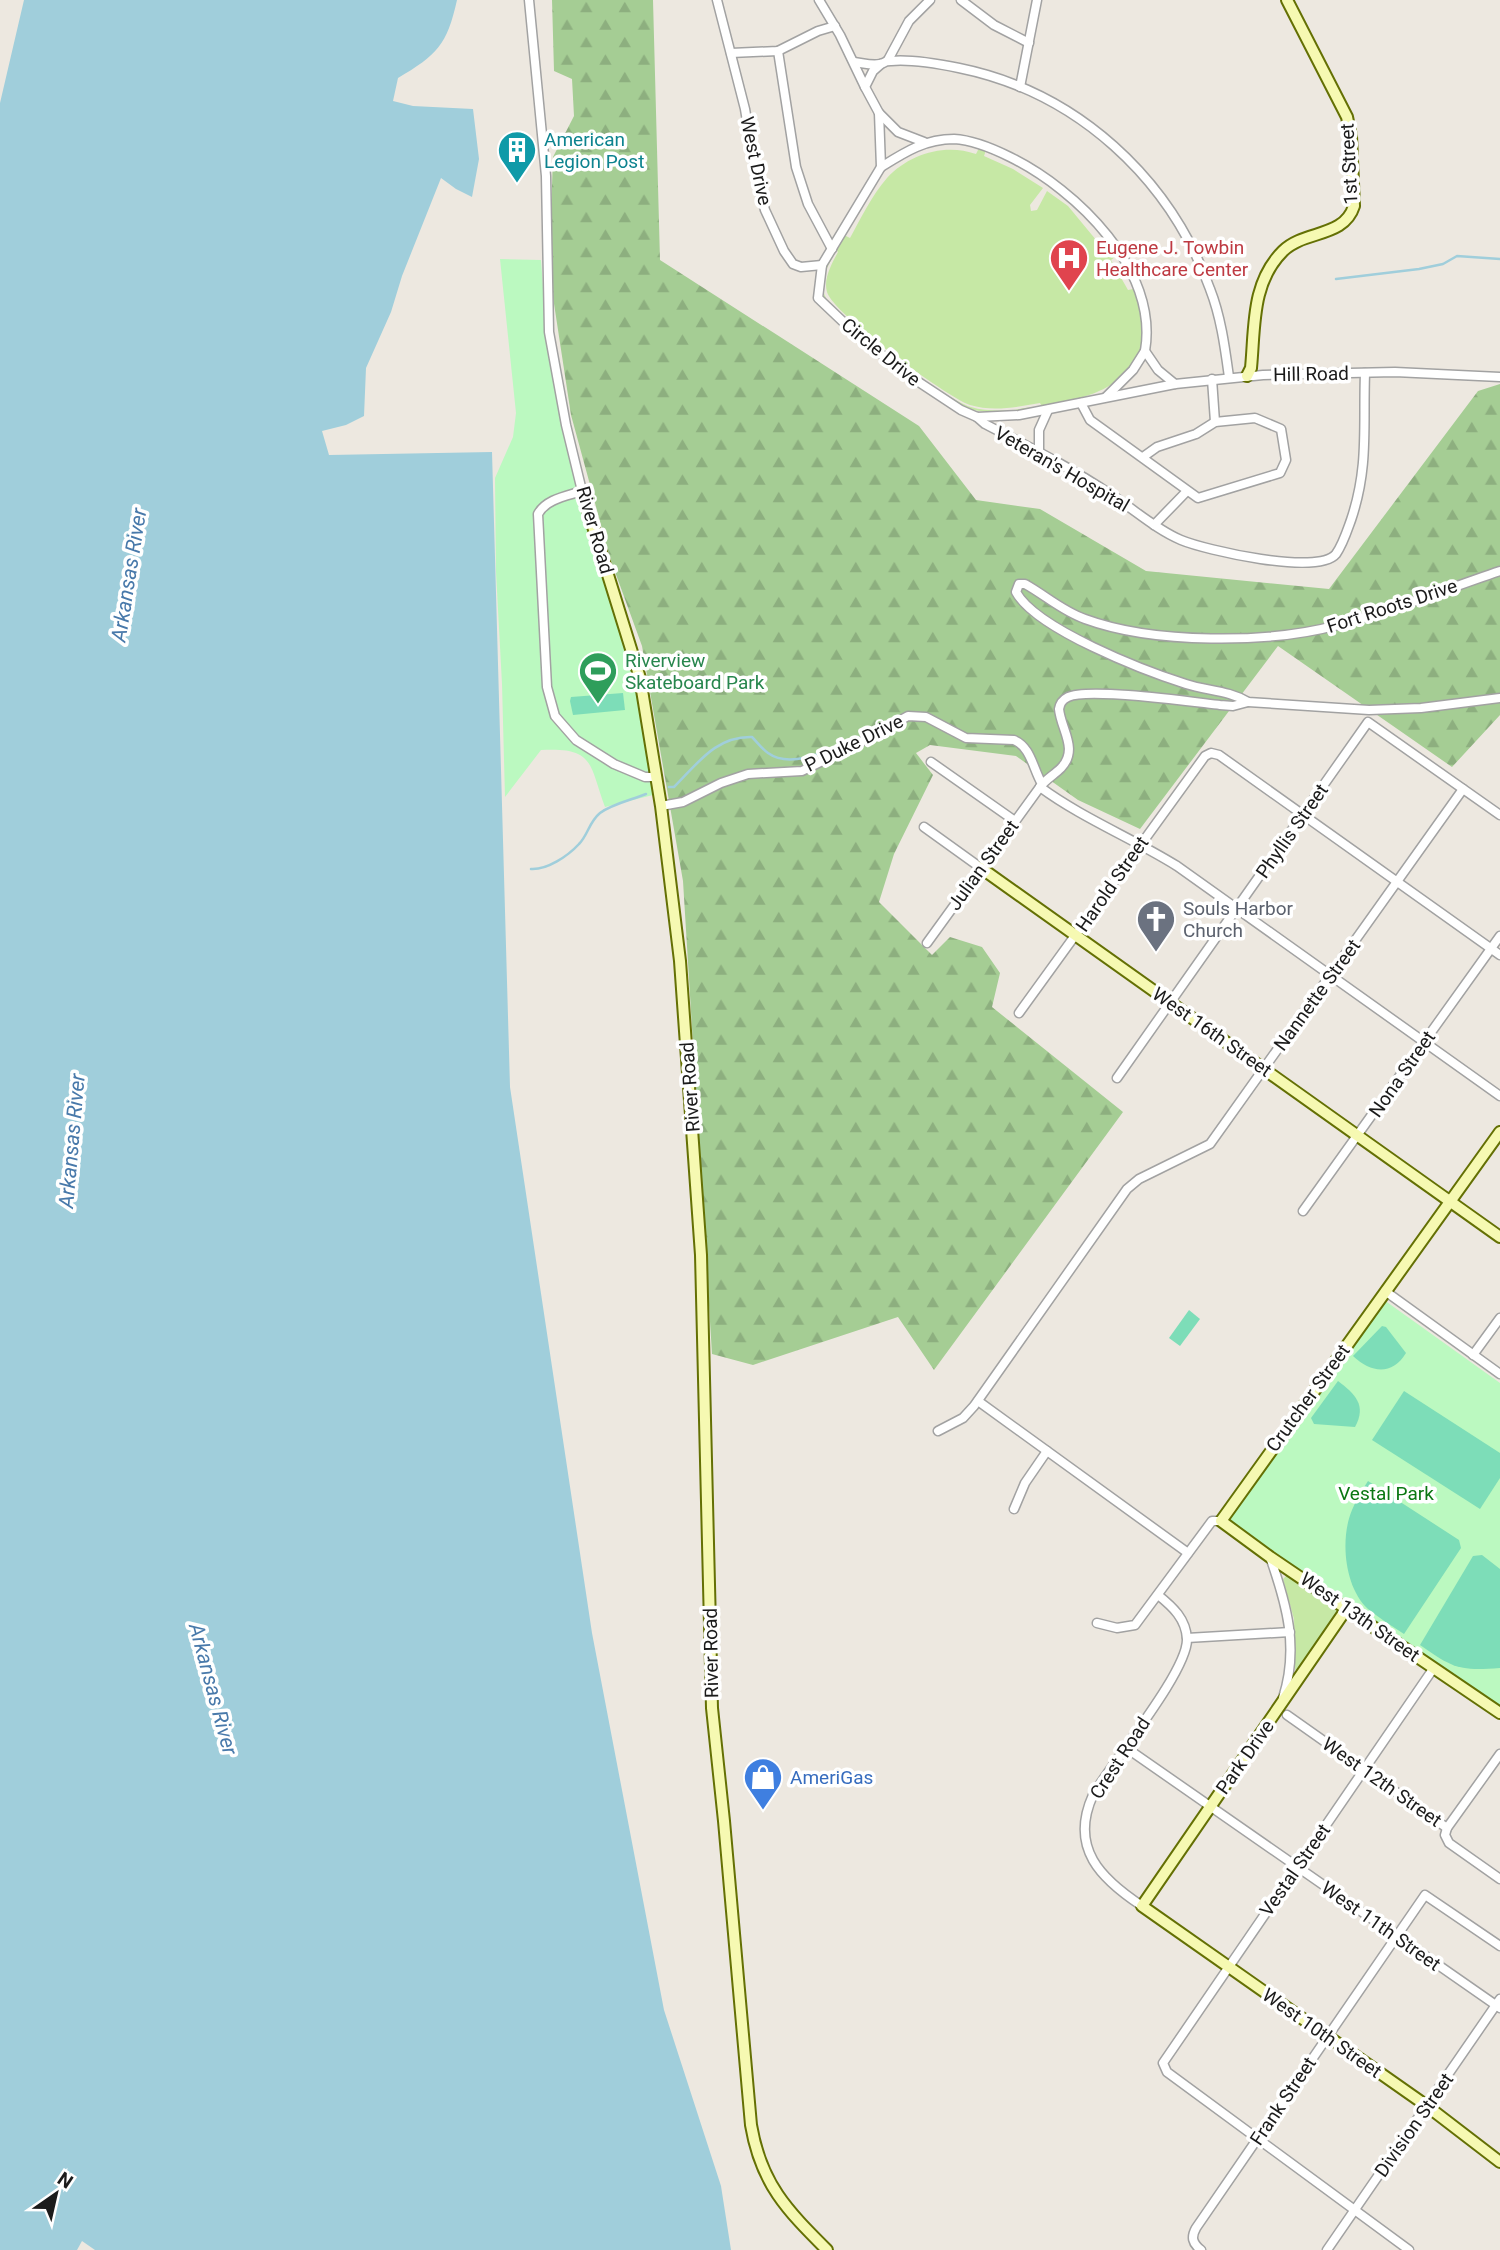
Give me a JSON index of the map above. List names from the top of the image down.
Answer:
{
  "streets": {
    "street": [
      "West Drive",
      "1st Street",
      "Circle Drive",
      "Hill Road",
      "Veteran's Hospital",
      "River Road",
      "Fort Roots Drive",
      "P Duke Drive",
      "Phyllis Street",
      "Julian Street",
      "Harold Street",
      "Nannette Street",
      "West 16th Street",
      "Nona Street",
      "Crutcher Street",
      "West 13th Street",
      "Park Drive",
      "Crest Road",
      "West 12th Street",
      "Vestal Street",
      "West 11th Street",
      "West 10th Street",
      "Frank Street",
      "Division Street"
    ]
  },
  "crossings": [
    ["West Drive", "Circle Drive"],
    ["1st Street", "Hill Road"],
    ["1st Street", "Veteran's Hospital"],
    ["Circle Drive", "Veteran's Hospital"],
    ["Hill Road", "Veteran's Hospital"],
    ["River Road", "P Duke Drive"],
    ["Fort Roots Drive", "P Duke Drive"],
    ["Fort Roots Drive", "Julian Street"],
    ["P Duke Drive", "Julian Street"],
    ["Phyllis Street", "Harold Street"],
    ["Phyllis Street", "Nannette Street"],
    ["Phyllis Street", "West 16th Street"],
    ["Julian Street", "West 16th Street"],
    ["Harold Street", "West 16th Street"],
    ["Nannette Street", "West 16th Street"],
    ["West 16th Street", "Nona Street"],
    ["West 16th Street", "Crutcher Street"],
    ["Crutcher Street", "West 13th Street"],
    ["West 13th Street", "Park Drive"],
    ["West 13th Street", "Vestal Street"],
    ["Park Drive", "Crest Road"],
    ["Park Drive", "West 12th Street"],
    ["Park Drive", "West 11th Street"],
    ["Park Drive", "West 10th Street"],
    ["Crest Road", "West 11th Street"],
    ["Crest Road", "West 10th Street"],
    ["West 12th Street", "Vestal Street"],
    ["Vestal Street", "West 11th Street"],
    ["Vestal Street", "West 10th Street"],
    ["Vestal Street", "Frank Street"],
    ["West 11th Street", "Frank Street"],
    ["West 11th Street", "Division Street"],
    ["West 10th Street", "Frank Street"],
    ["West 10th Street", "Division Street"]
  ],
  "water": ["Arkansas River"],
  "parks": ["Vestal Park"],
  "places": {
    "building": ["American Legion Post"],
    "hospital": ["Eugene J. Towbin Healthcare Center"],
    "sports": ["Riverview Skateboard Park"],
    "church": ["Souls Harbor Church"],
    "shop": ["AmeriGas"]
  },
  "north": "top right"
}
